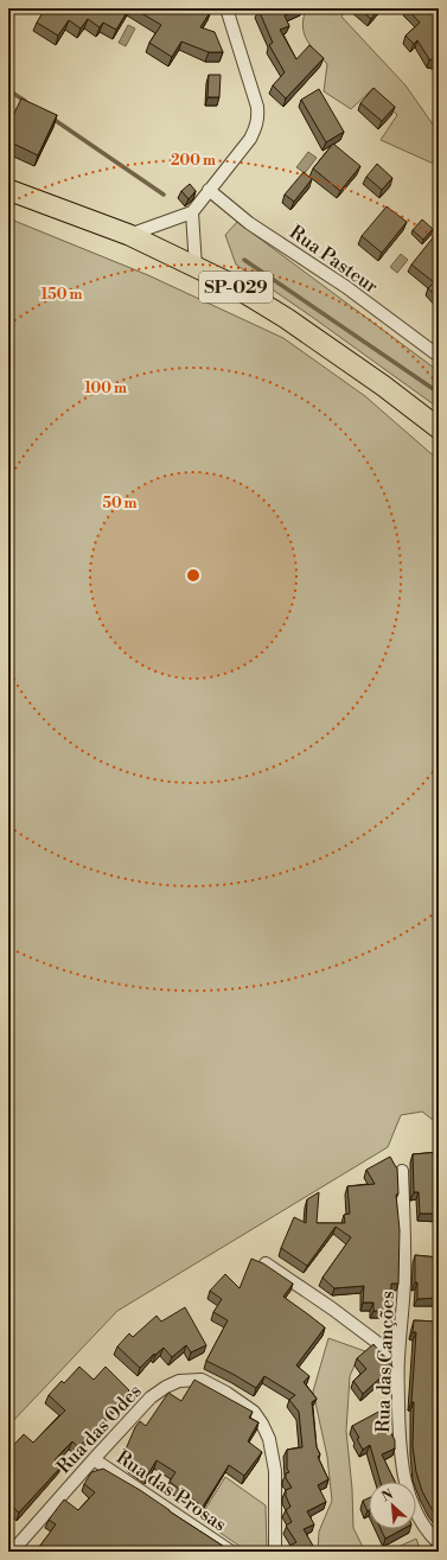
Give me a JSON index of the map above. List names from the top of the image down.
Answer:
{
  "streets": {
    "highway": ["SP-029"],
    "street": [
      "Rua Pasteur",
      "Rua das Canções",
      "Rua das Odes",
      "Rua das Prosas"
    ]
  },
  "crossings": [
    ["Rua das Odes", "Rua das Prosas"]
  ],
  "north": "top left",
  "rings": [
    "200 m",
    "150 m",
    "100 m",
    "50 m"
  ]
}
